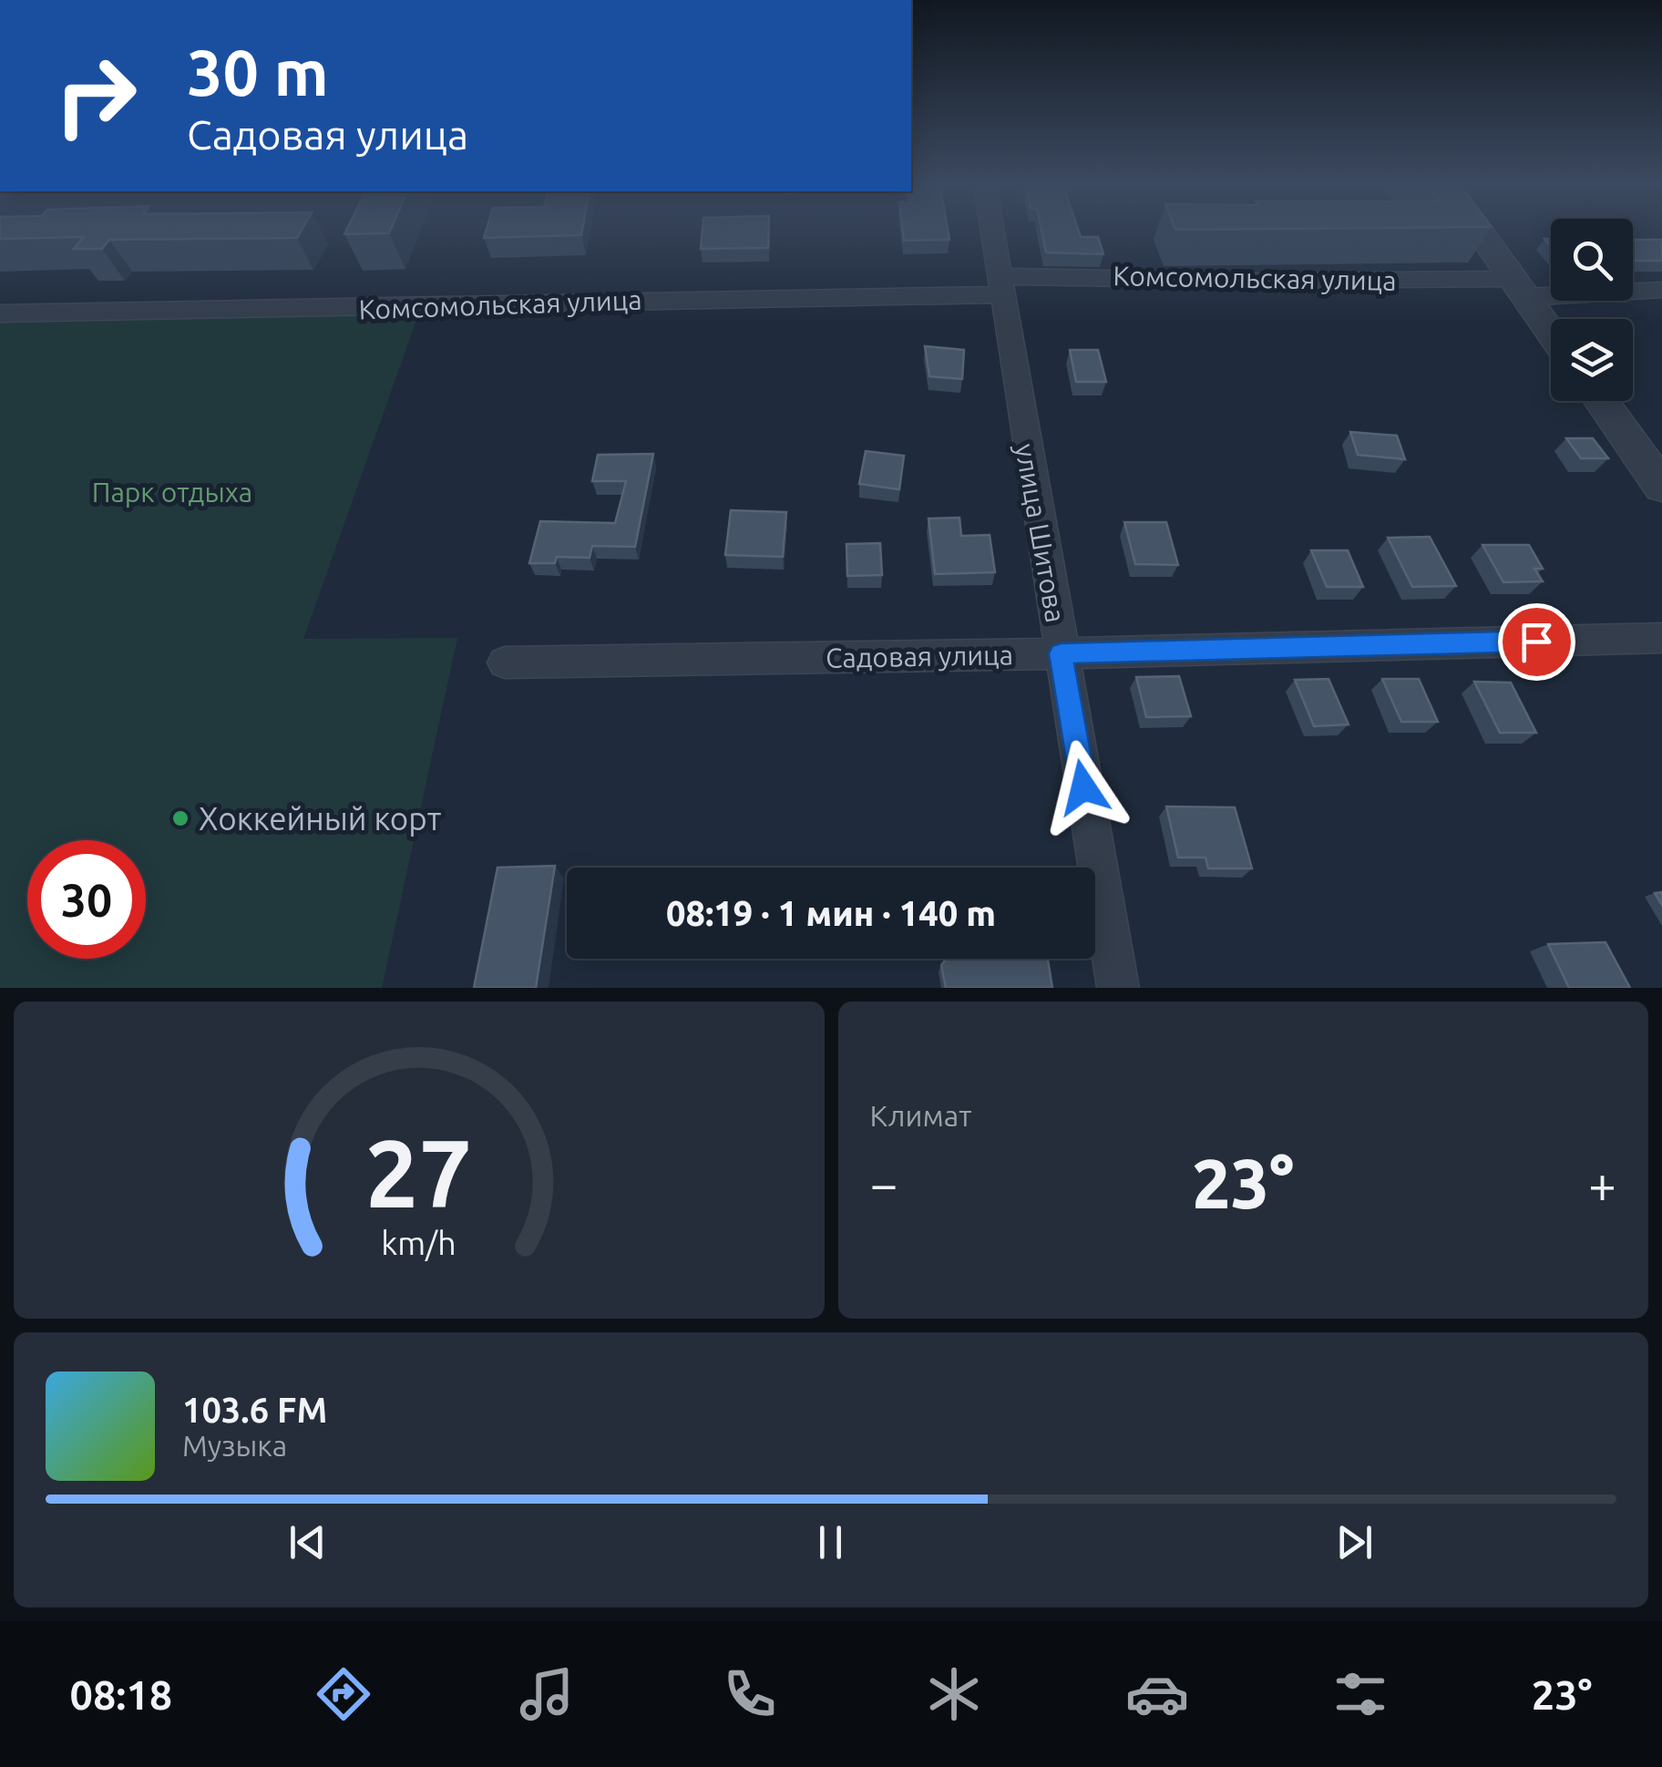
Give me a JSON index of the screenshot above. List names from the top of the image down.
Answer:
{
  "streets": {
    "street": ["Комсомольская улица", "улица Шитова", "Садовая улица"]
  },
  "crossings": [
    ["Комсомольская улица", "улица Шитова"],
    ["улица Шитова", "Садовая улица"]
  ],
  "parks": ["Парк отдыха"],
  "places": ["Хоккейный корт"],
  "page": {
    "turn": ["30 m", "Садовая улица"],
    "limit": "30",
    "trip": "08:19 · 1 мин · 140 m",
    "tile": "Климат",
    "heat": ["−", "23°", "+"],
    "song": ["103.6 FM", "Музыка"],
    "tabs": ["08:18", "23°"],
    "gauge": ["27", "km/h"]
  }
}
